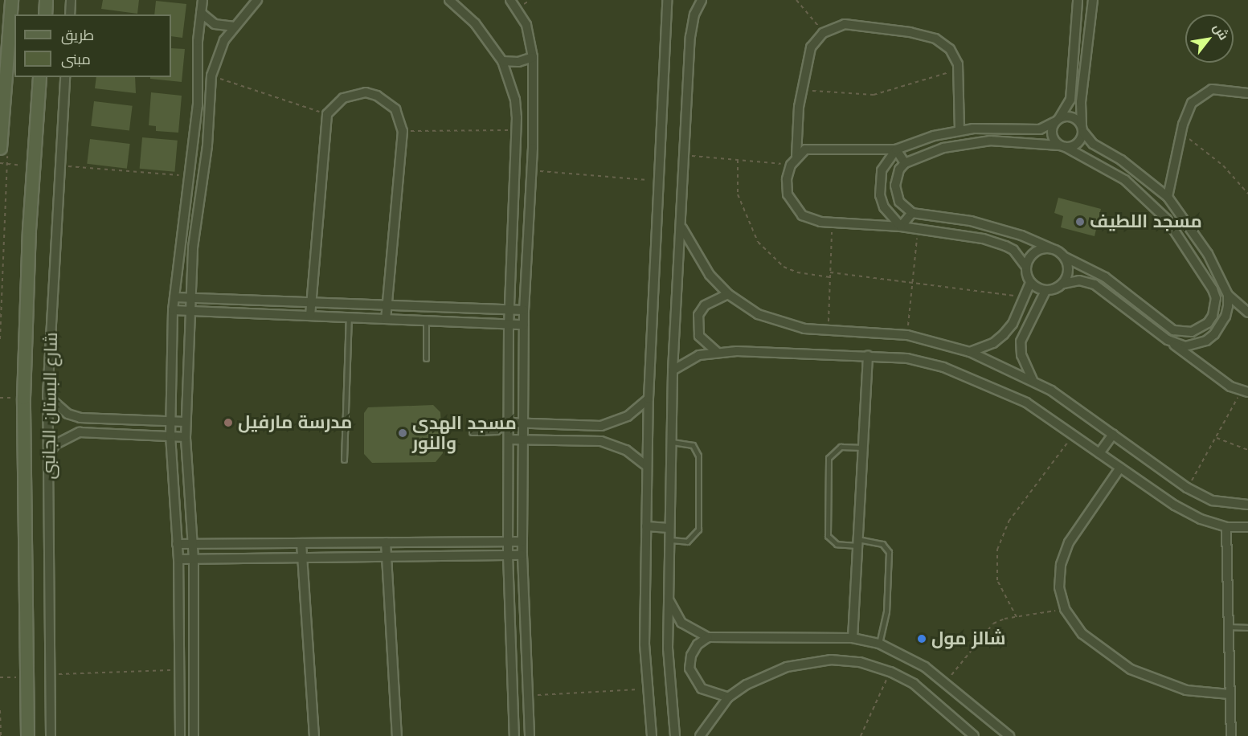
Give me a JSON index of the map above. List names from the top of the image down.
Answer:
{
  "streets": {
    "street": ["شارع البستان الجانبى"]
  },
  "places": [
    "مسجد اللطيف",
    "مدرسة مارفيل",
    "مسجد الهدى والنور",
    "شالز مول"
  ],
  "legend": ["طريق", "مبنى"],
  "north": "top right"
}
